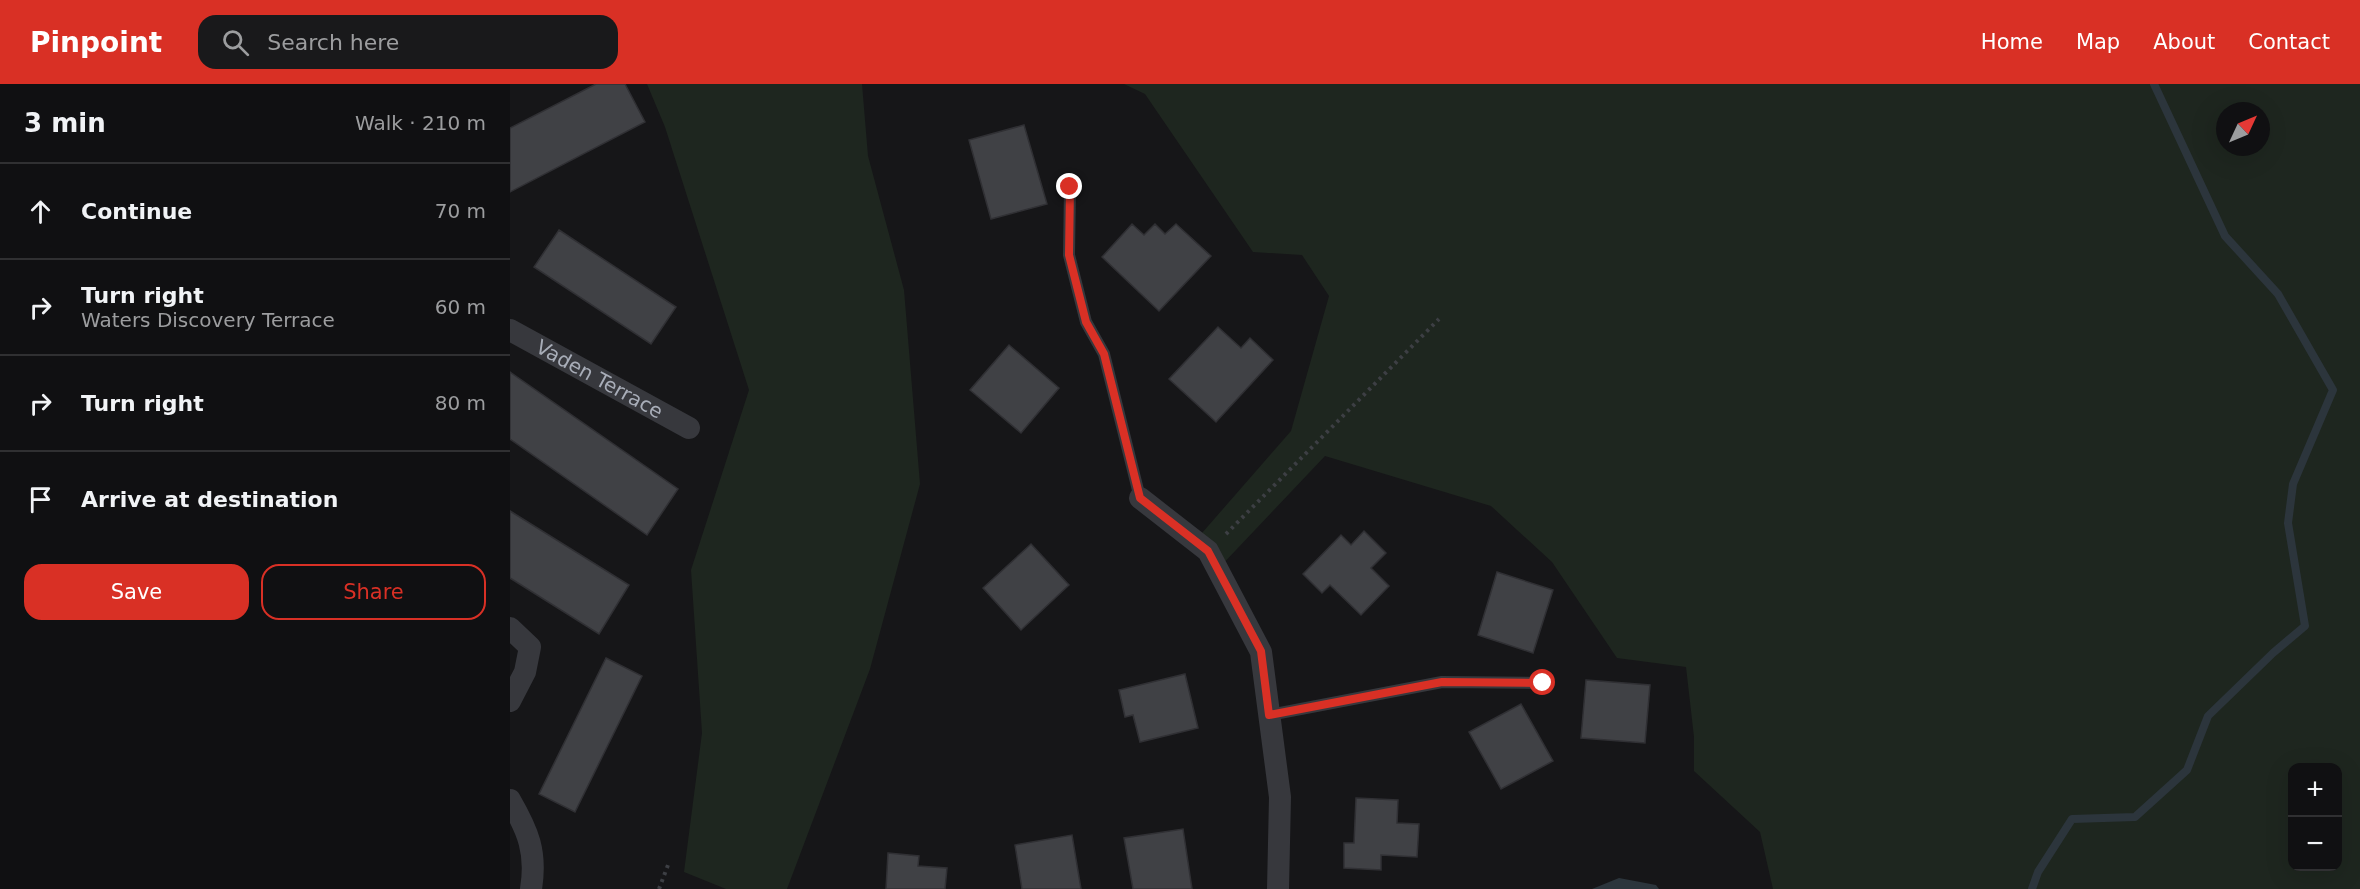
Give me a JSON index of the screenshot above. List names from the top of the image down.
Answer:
{
  "streets": {
    "street": ["Vaden Terrace"]
  },
  "north": "top right",
  "page": {
    "header": "Pinpoint",
    "search": "Search here",
    "nav": [
      "Home",
      "Map",
      "About",
      "Contact"
    ],
    "heading": ["3 min", "Walk · 210 m"],
    "list": [
      ["Continue", "70 m"],
      ["Turn right", "Waters Discovery Terrace", "60 m"],
      ["Turn right", "80 m"],
      "Arrive at destination"
    ],
    "buttons": ["Save", "Share"],
    "map_buttons": ["+", "−"]
  }
}
